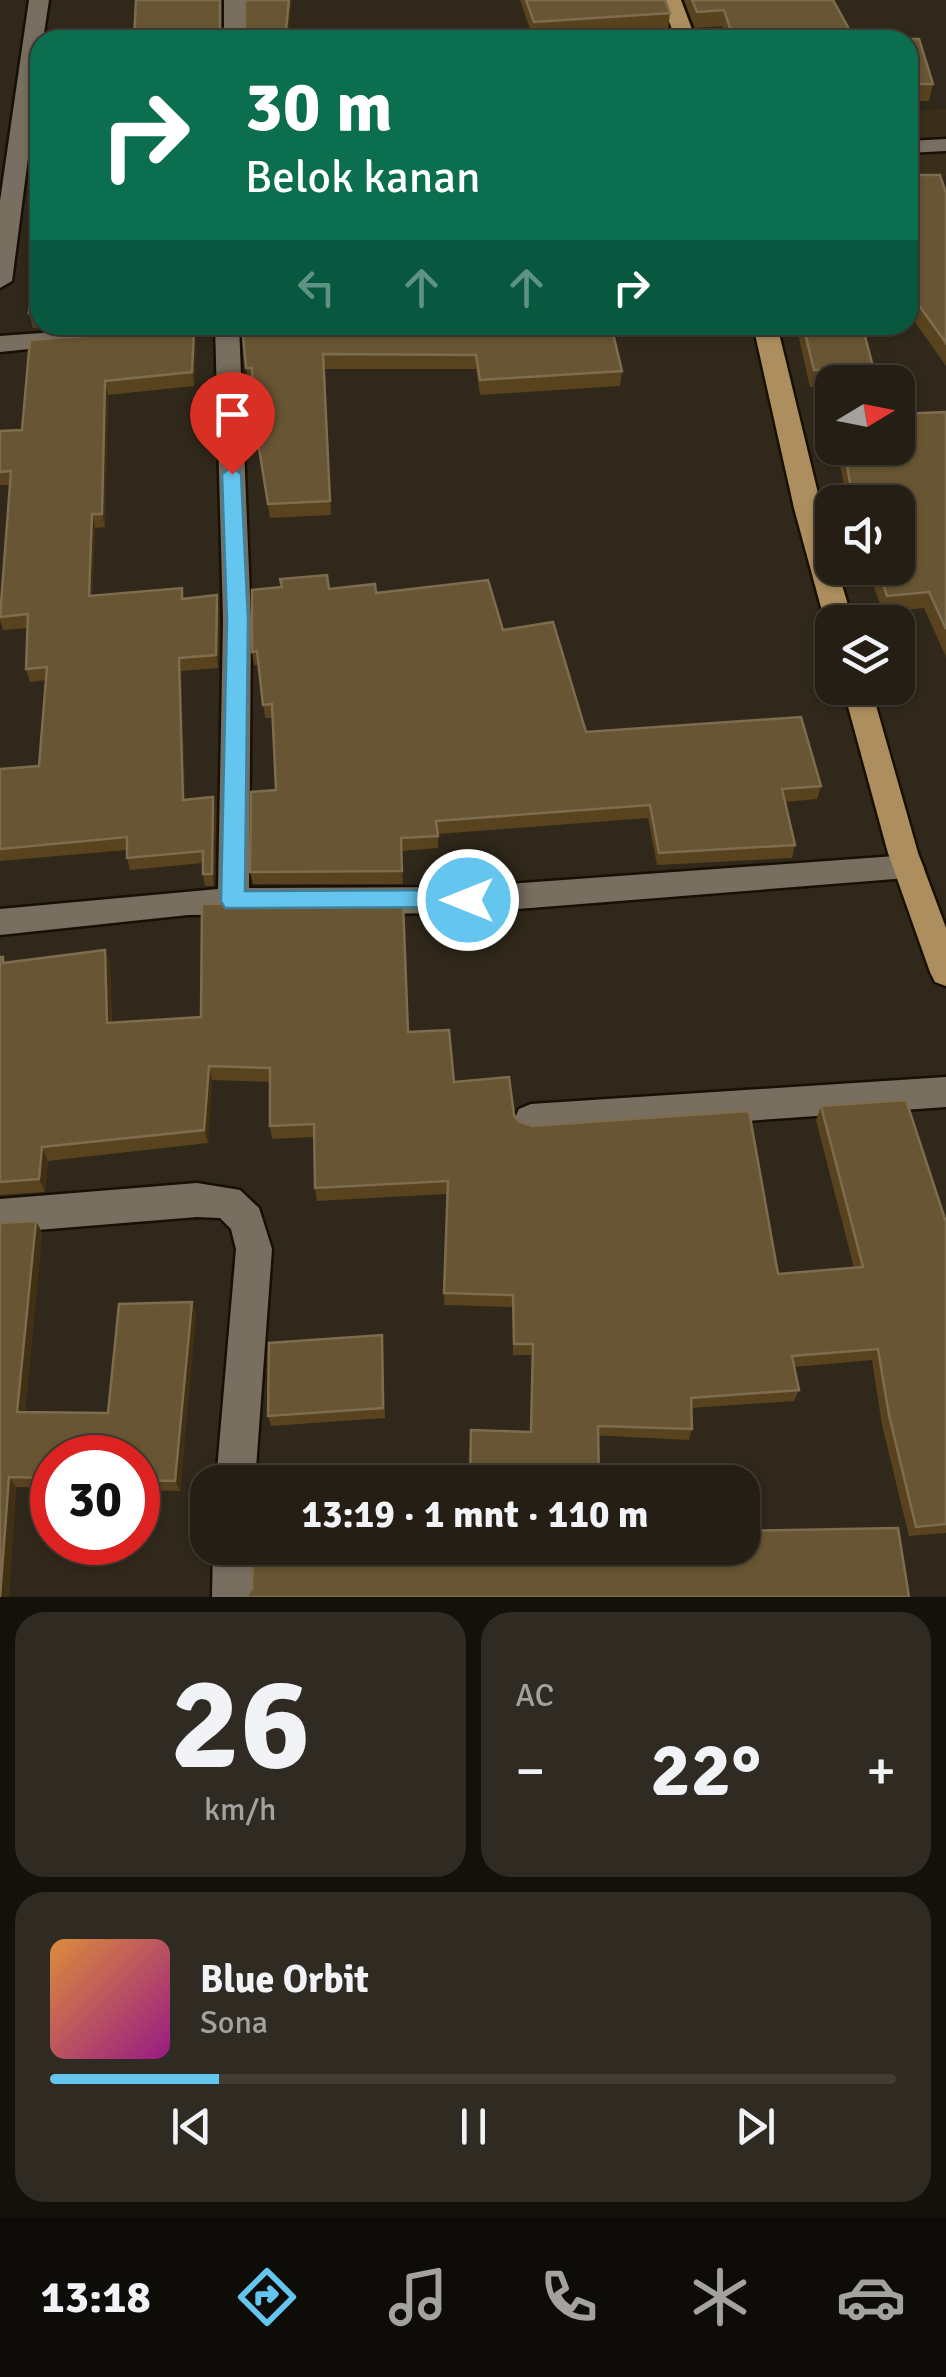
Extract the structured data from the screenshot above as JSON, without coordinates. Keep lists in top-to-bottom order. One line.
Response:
{"north":"right","page":{"turn":["30 m","Belok kanan"],"limit":"30","trip":"13:19 · 1 mnt · 110 m","tile":[["26","km/h"],"AC"],"heat":["−","22°","+"],"song":["Blue Orbit","Sona"],"tabs":"13:18"}}
